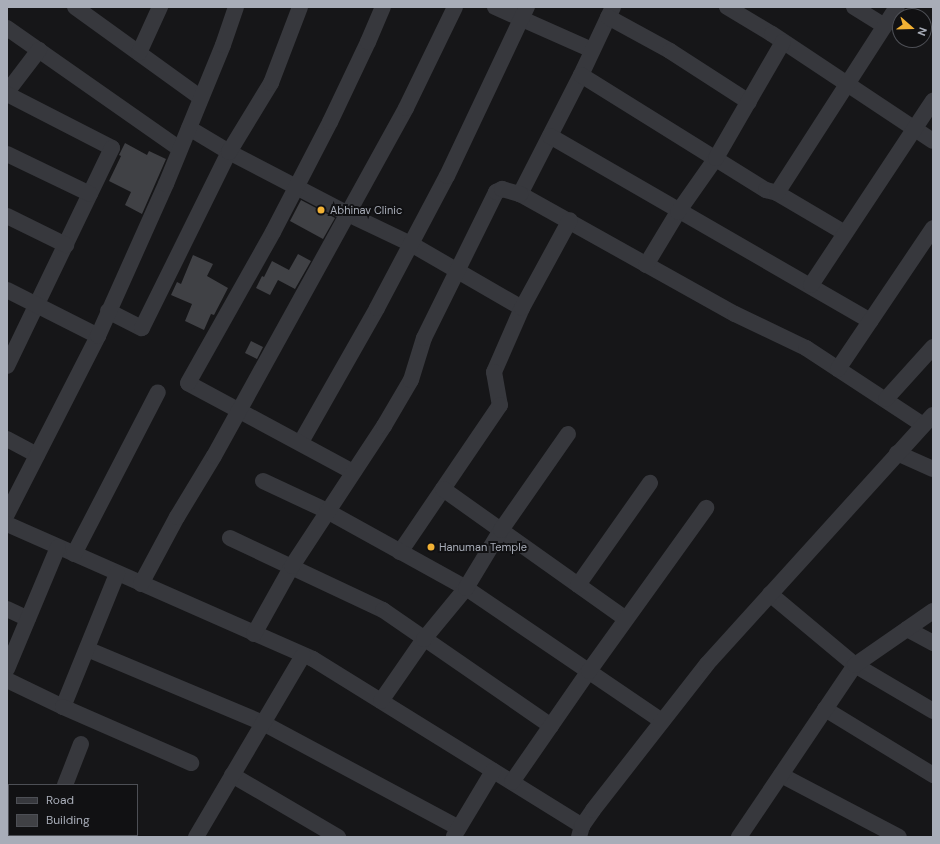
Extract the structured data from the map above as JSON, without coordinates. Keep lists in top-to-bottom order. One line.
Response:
{"places":["Abhinav Clinic","Hanuman Temple"],"legend":["Road","Building"],"north":"right"}
